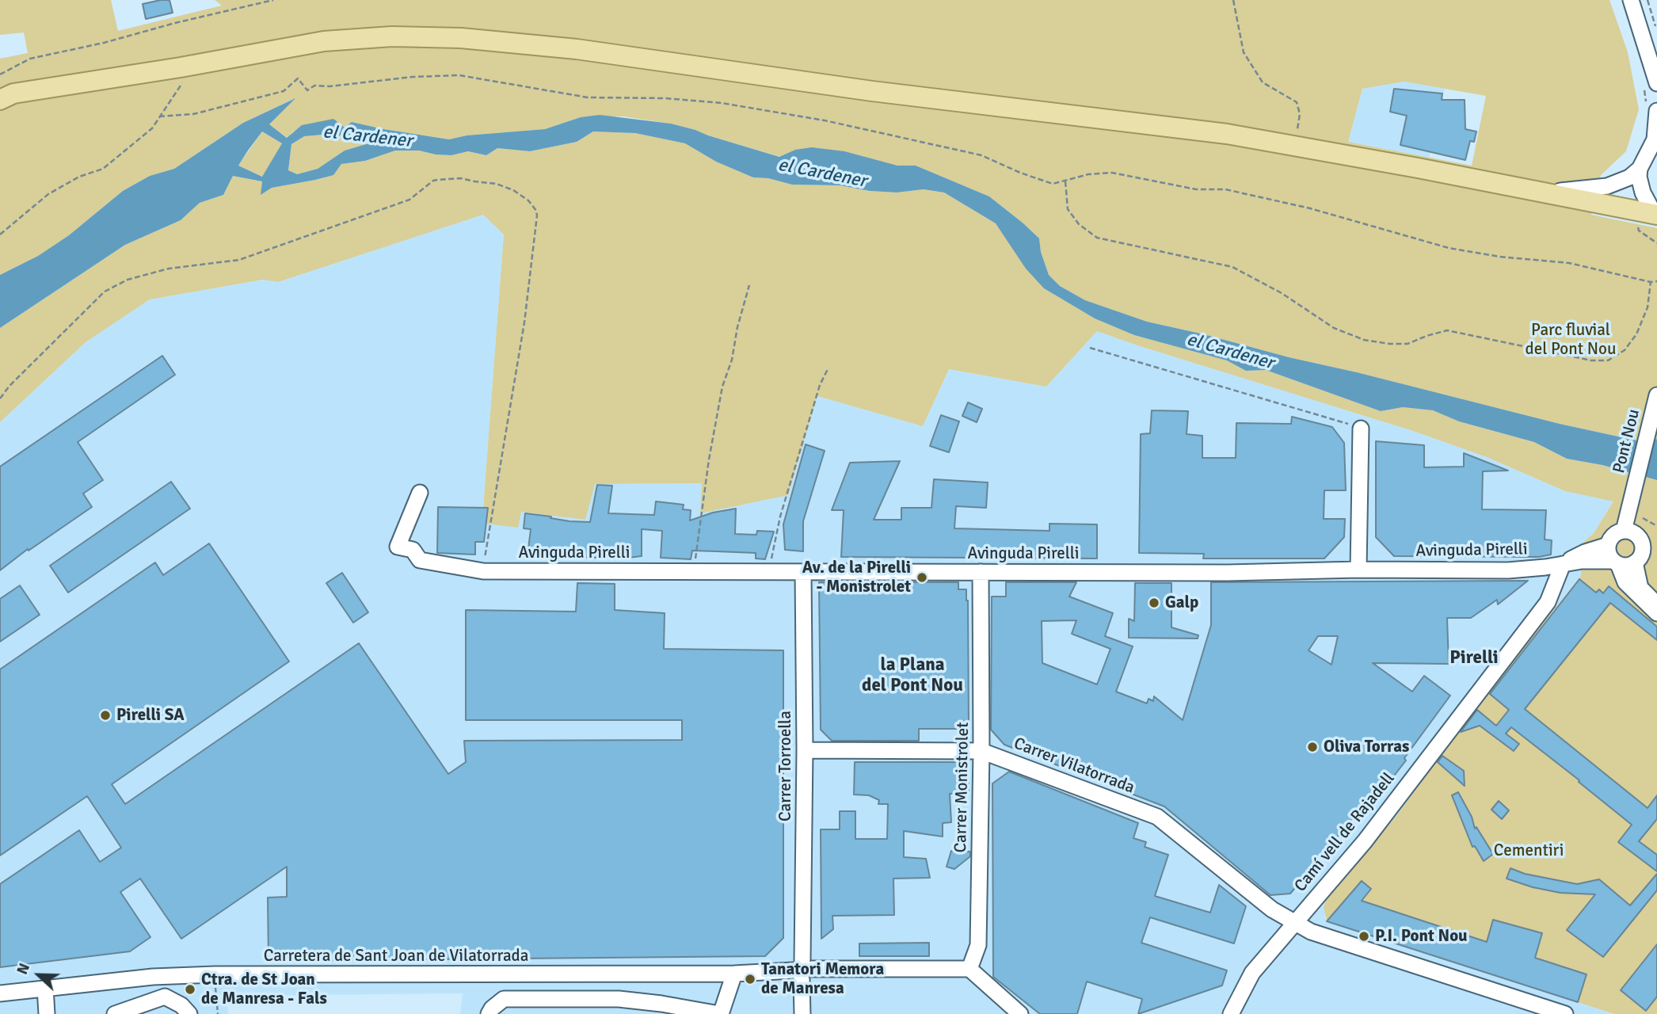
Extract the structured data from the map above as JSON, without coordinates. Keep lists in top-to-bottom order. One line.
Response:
{"streets":{"street":["Pont Nou","Avinguda Pirelli","Carrer Torroella","Carrer Vilatorrada","Carrer Monistrolet","Camí vell de Rajadell","Carretera de Sant Joan de Vilatorrada"]},"crossings":[["Pont Nou","Avinguda Pirelli"],["Avinguda Pirelli","Carrer Torroella"],["Avinguda Pirelli","Carrer Monistrolet"],["Avinguda Pirelli","Camí vell de Rajadell"],["Carrer Torroella","Carrer Vilatorrada"],["Carrer Torroella","Carretera de Sant Joan de Vilatorrada"],["Carrer Vilatorrada","Carrer Monistrolet"],["Carrer Vilatorrada","Camí vell de Rajadell"],["Carrer Monistrolet","Carretera de Sant Joan de Vilatorrada"]],"districts":["Pirelli","la Plana del Pont Nou"],"water":["el Cardener"],"parks":["Parc fluvial del Pont Nou","Cementiri"],"places":["Av. de la Pirelli - Monistrolet","Galp","Pirelli SA","Oliva Torras","P.I. Pont Nou","Tanatori Memora de Manresa","Ctra. de St Joan de Manresa - Fals"],"north":"left"}
